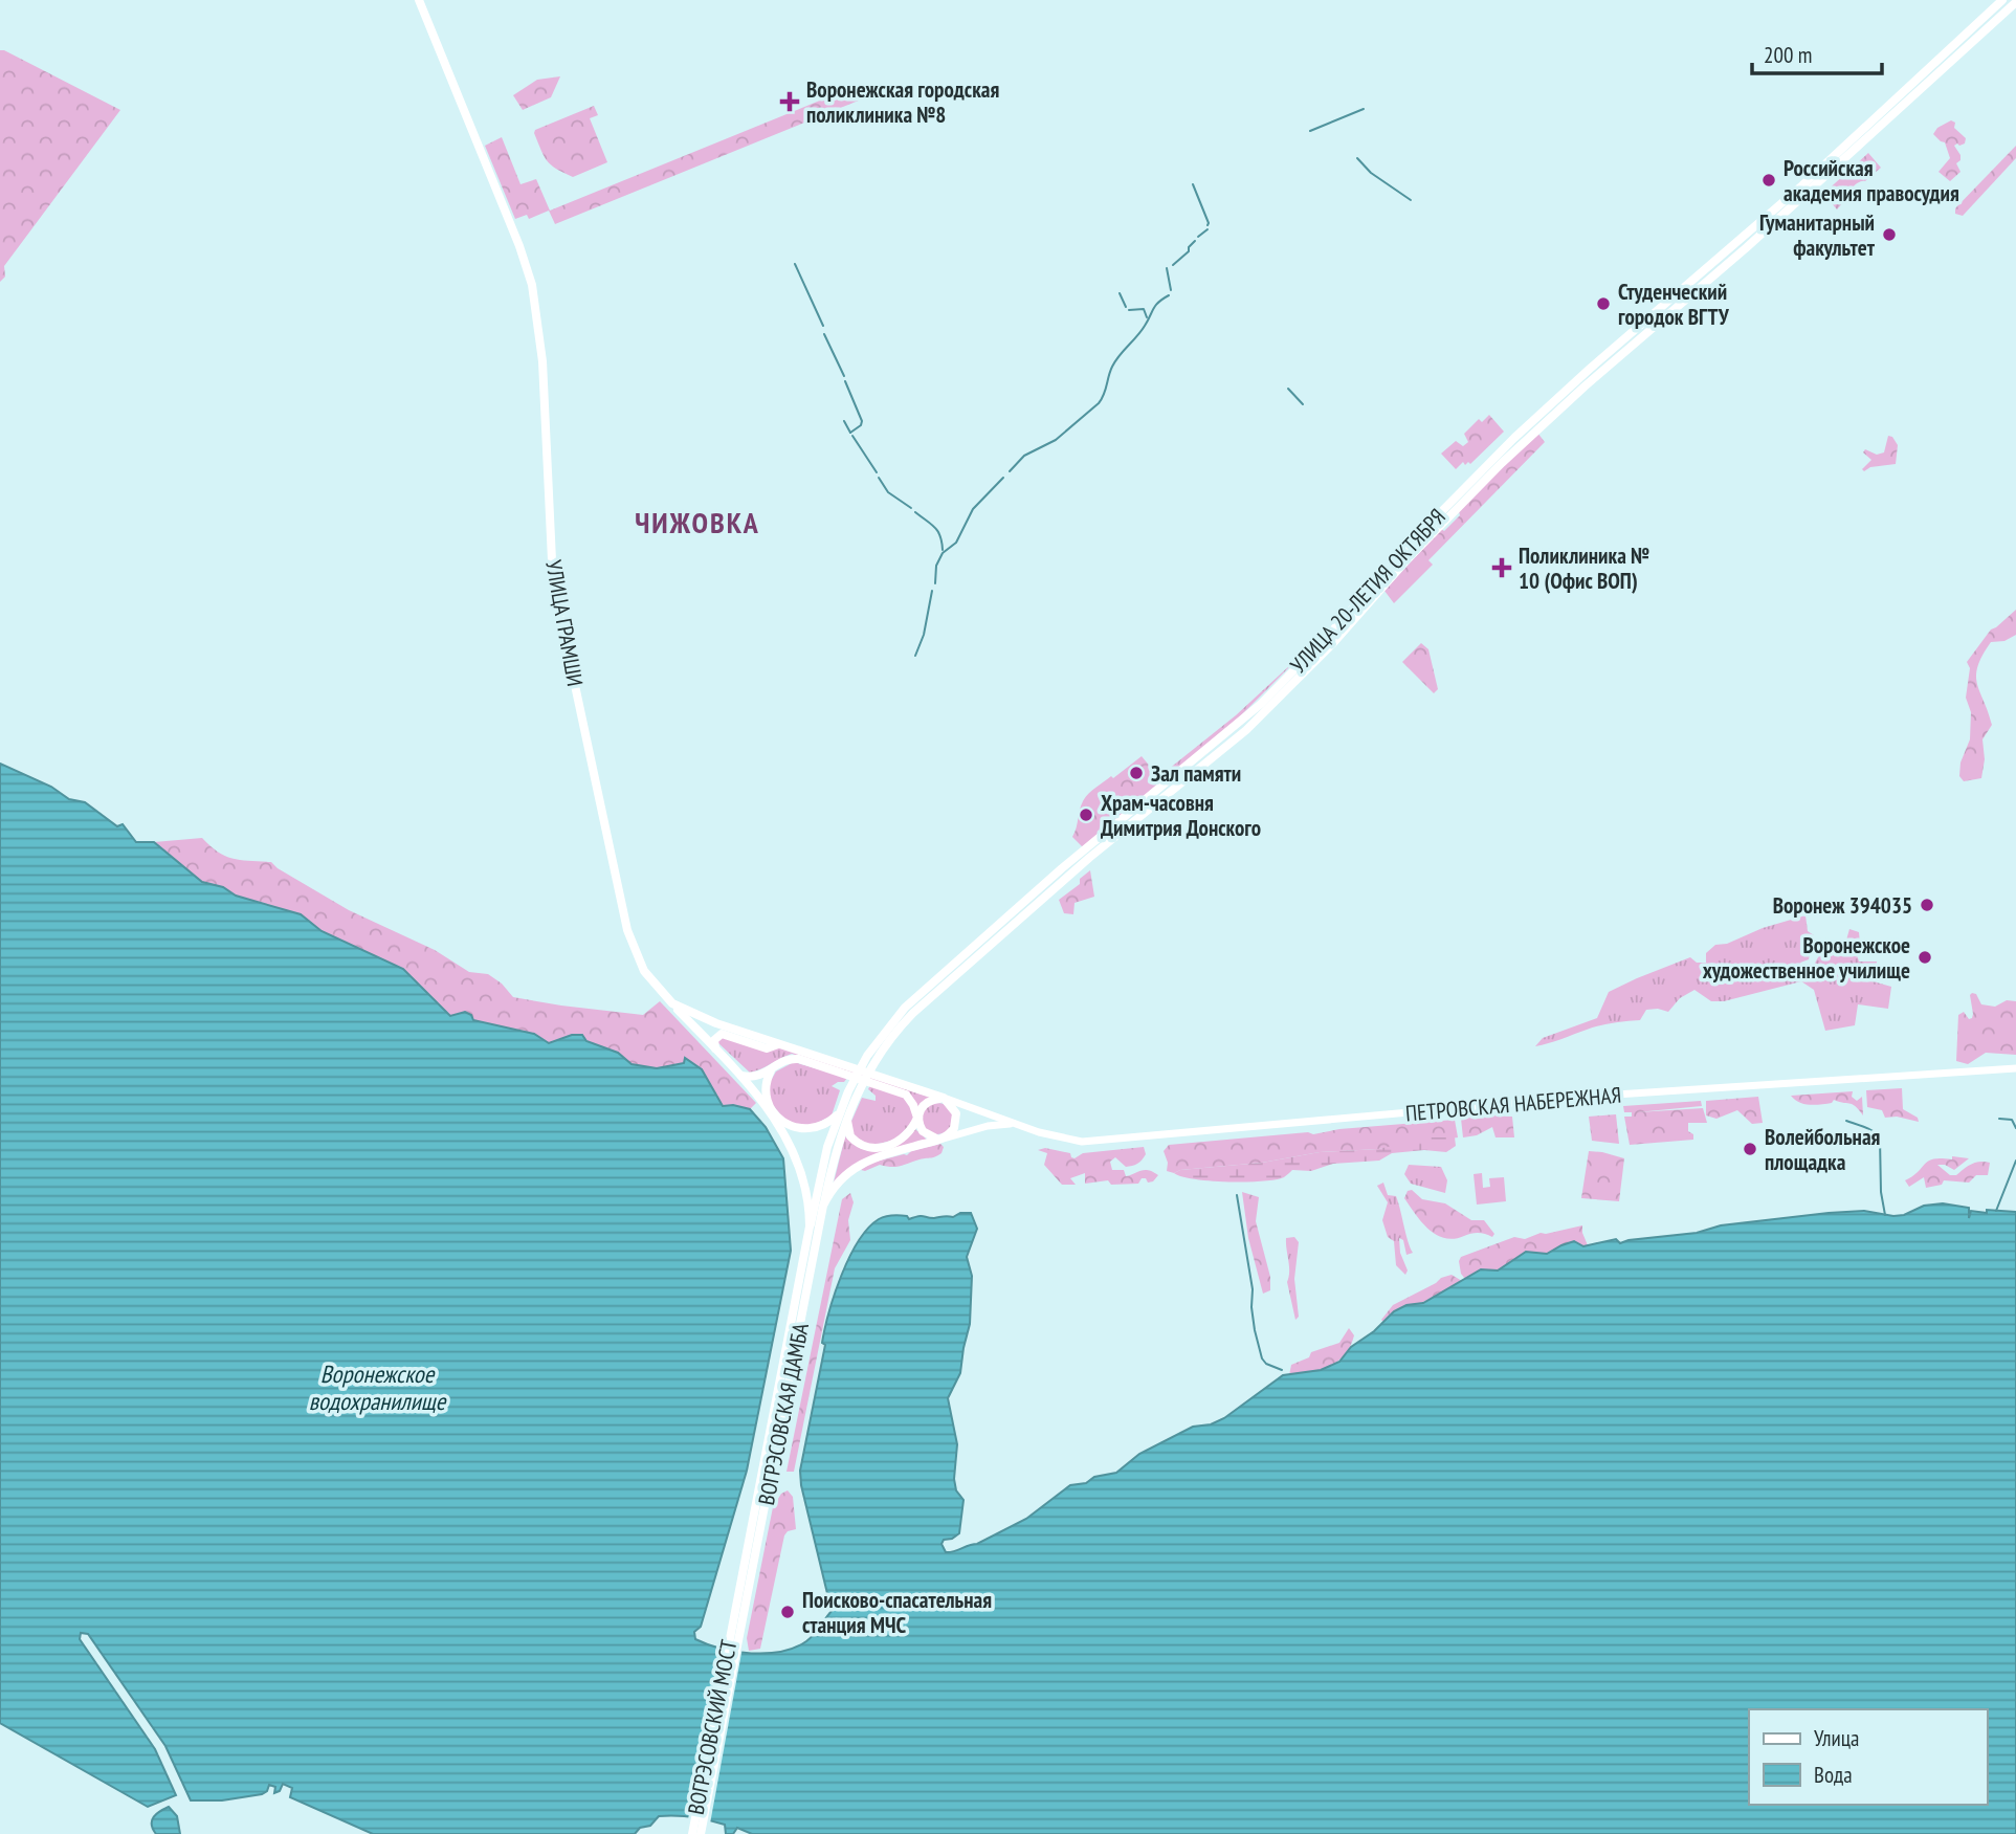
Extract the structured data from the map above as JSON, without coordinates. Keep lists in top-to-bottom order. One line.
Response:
{"streets":{"main road":["УЛИЦА 20-ЛЕТИЯ ОКТЯБРЯ","УЛИЦА ГРАМШИ","ПЕТРОВСКАЯ НАБЕРЕЖНАЯ","ВОГРЭСОВСКАЯ ДАМБА","ВОГРЭСОВСКИЙ МОСТ"]},"crossings":[["УЛИЦА 20-ЛЕТИЯ ОКТЯБРЯ","ВОГРЭСОВСКАЯ ДАМБА"],["УЛИЦА ГРАМШИ","ПЕТРОВСКАЯ НАБЕРЕЖНАЯ"],["ВОГРЭСОВСКАЯ ДАМБА","ВОГРЭСОВСКИЙ МОСТ"]],"districts":["ЧИЖОВКА"],"water":["Воронежское водохранилище"],"places":{"health":["Воронежская городская поликлиника №8","Поликлиника № 10 (Офис ВОП)"],"other":["Российская академия правосудия","Гуманитарный факультет","Студенческий городок ВГТУ","Зал памяти","Храм-часовня Димитрия Донского","Воронеж 394035","Воронежское художественное училище","Волейбольная площадка","Поисково-спасательная станция МЧС"]},"legend":["Улица","Вода"],"scale_bar":"200 m"}
